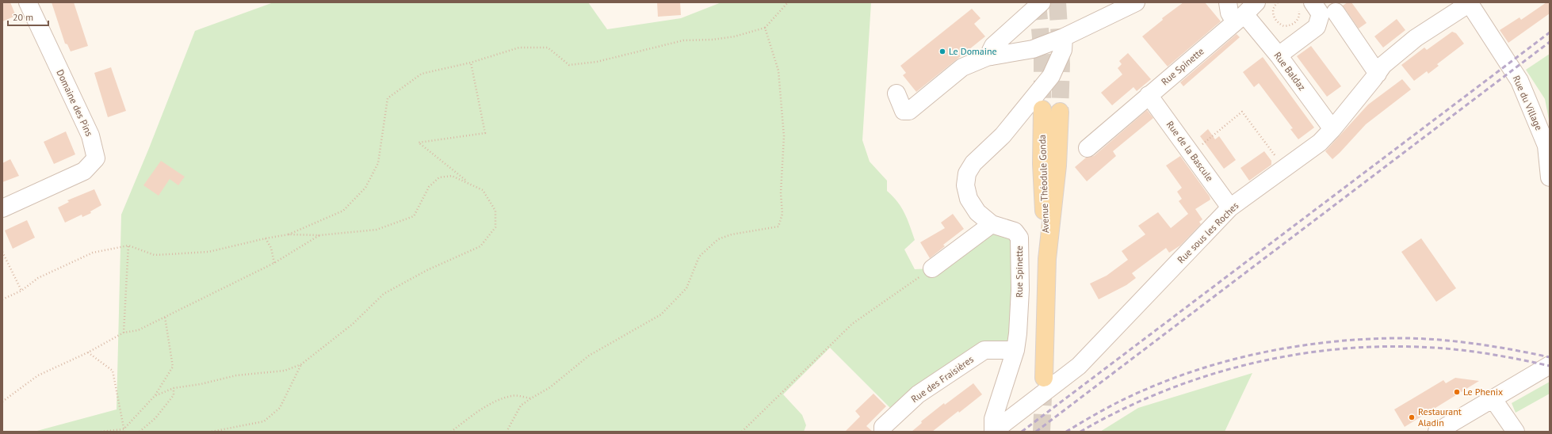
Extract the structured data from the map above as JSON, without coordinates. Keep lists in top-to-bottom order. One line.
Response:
{"streets":{"main road":["Avenue Théodule Gonda"],"street":["Rue Spinette","Rue Baldaz","Domaine des Pins","Rue du Village","Rue de la Bascule","Rue sous les Roches","Rue des Fraisières"]},"crossings":[["Rue Spinette","Rue Baldaz"],["Rue Spinette","Rue de la Bascule"],["Rue Spinette","Rue sous les Roches"],["Rue Spinette","Rue des Fraisières"],["Rue Baldaz","Rue sous les Roches"],["Rue du Village","Rue sous les Roches"],["Rue de la Bascule","Rue sous les Roches"]],"places":["Le Domaine","Le Phenix","Restaurant Aladin"],"scale_bar":"20 m"}
